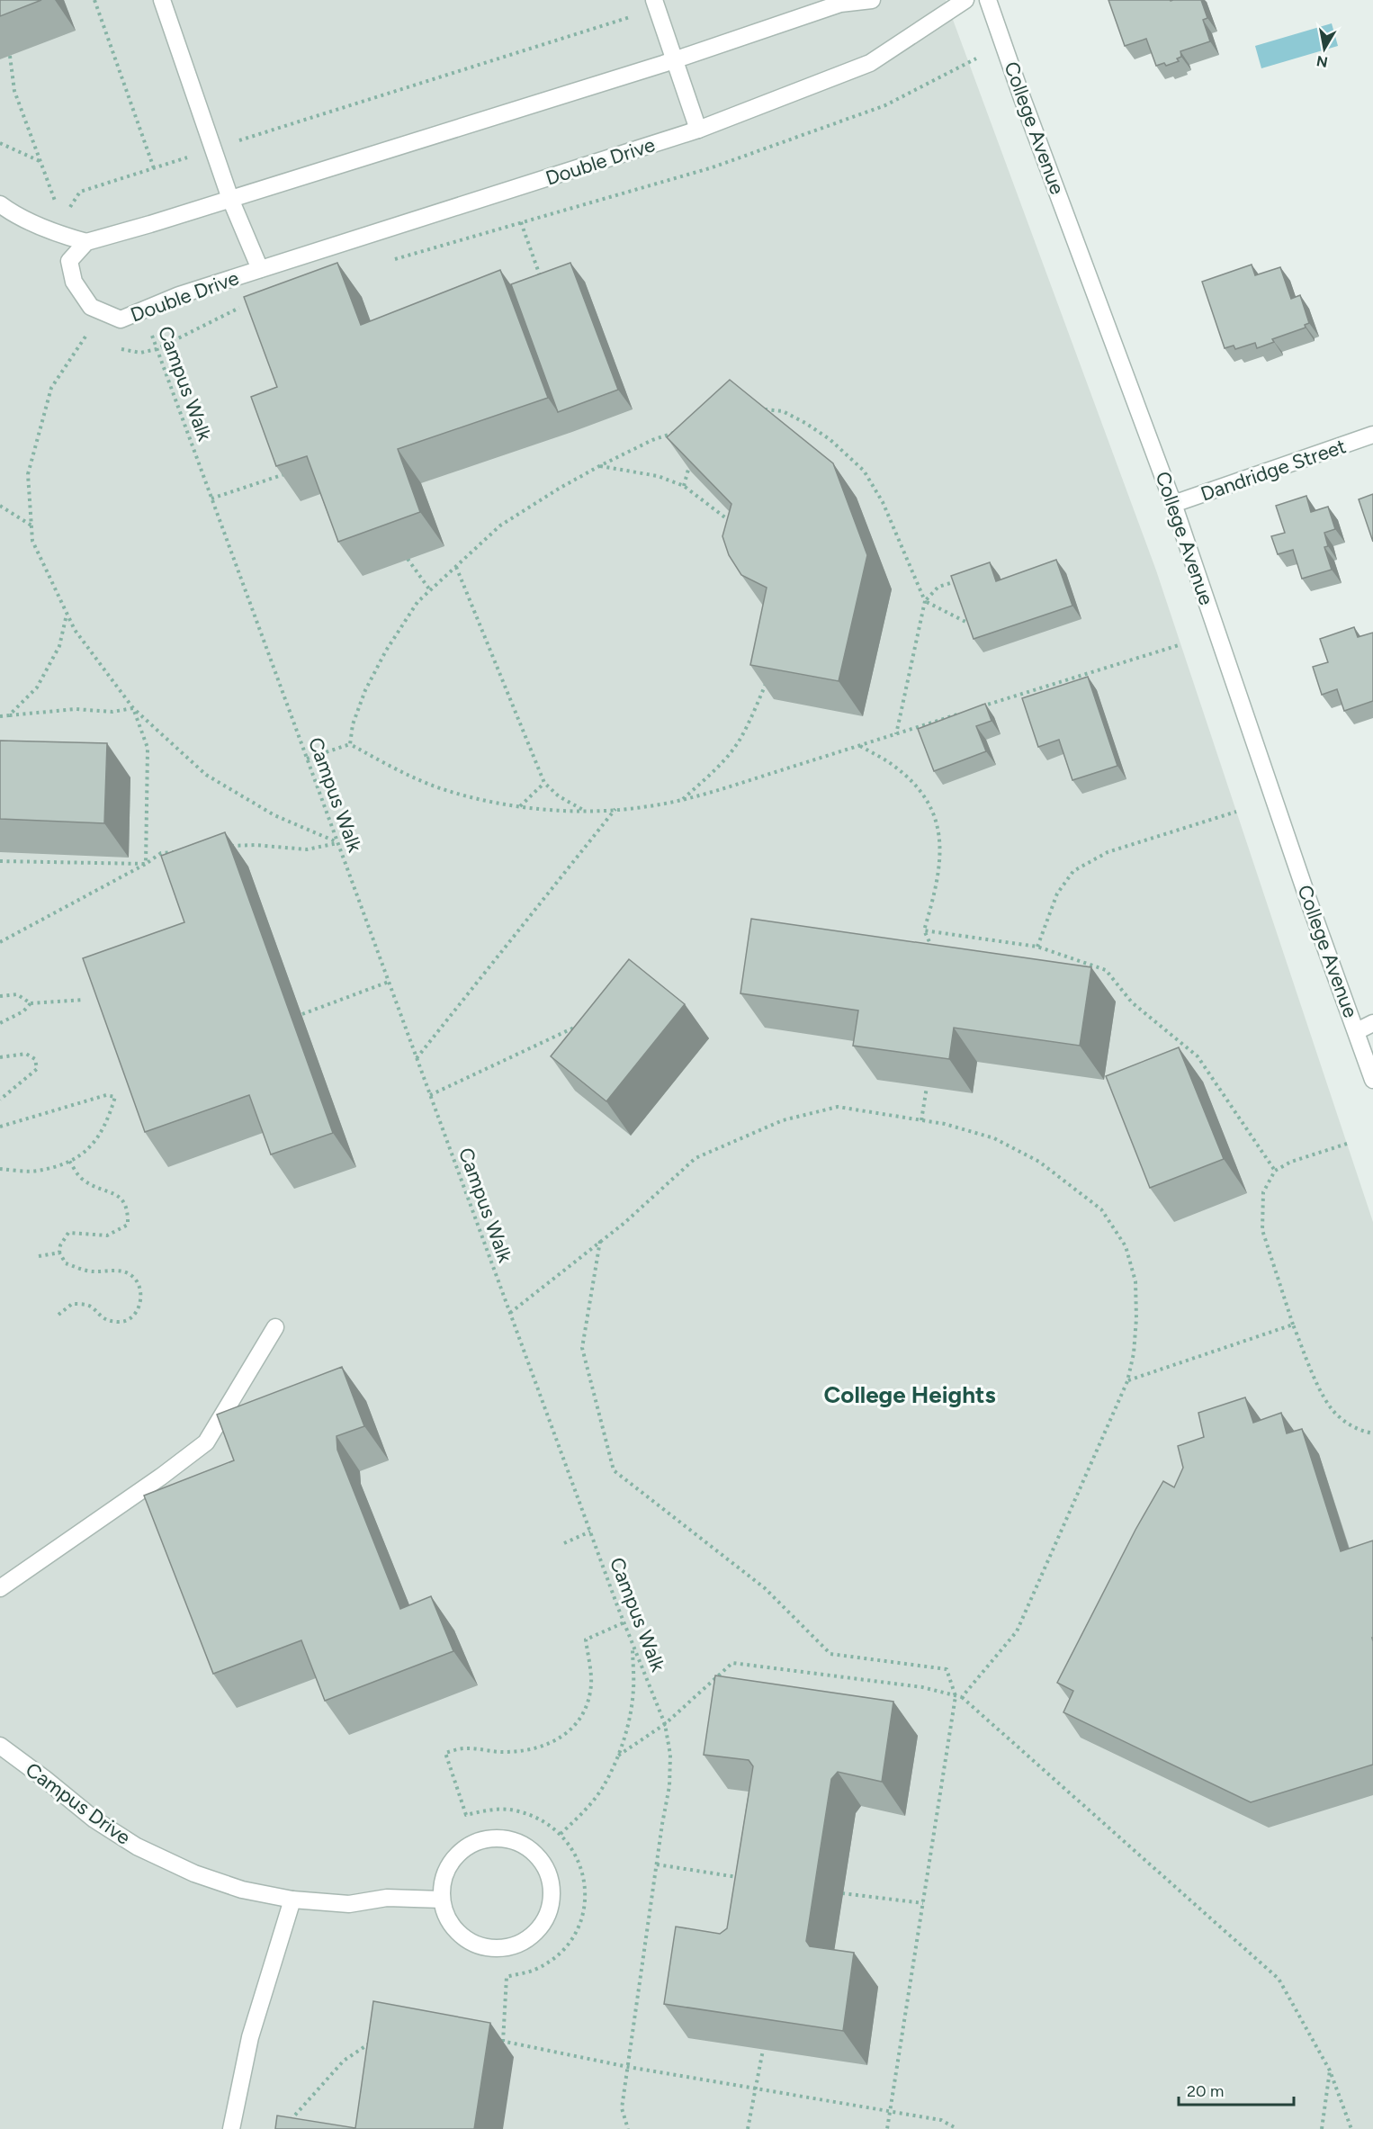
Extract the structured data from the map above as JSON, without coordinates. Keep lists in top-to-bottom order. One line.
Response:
{"streets":{"street":["College Avenue","Double Drive","Dandridge Street","Campus Drive"],"path":["Campus Walk"]},"crossings":[["College Avenue","Dandridge Street"],["Double Drive","Campus Walk"]],"districts":["College Heights"],"scale_bar":"20 m","north":"bottom"}
